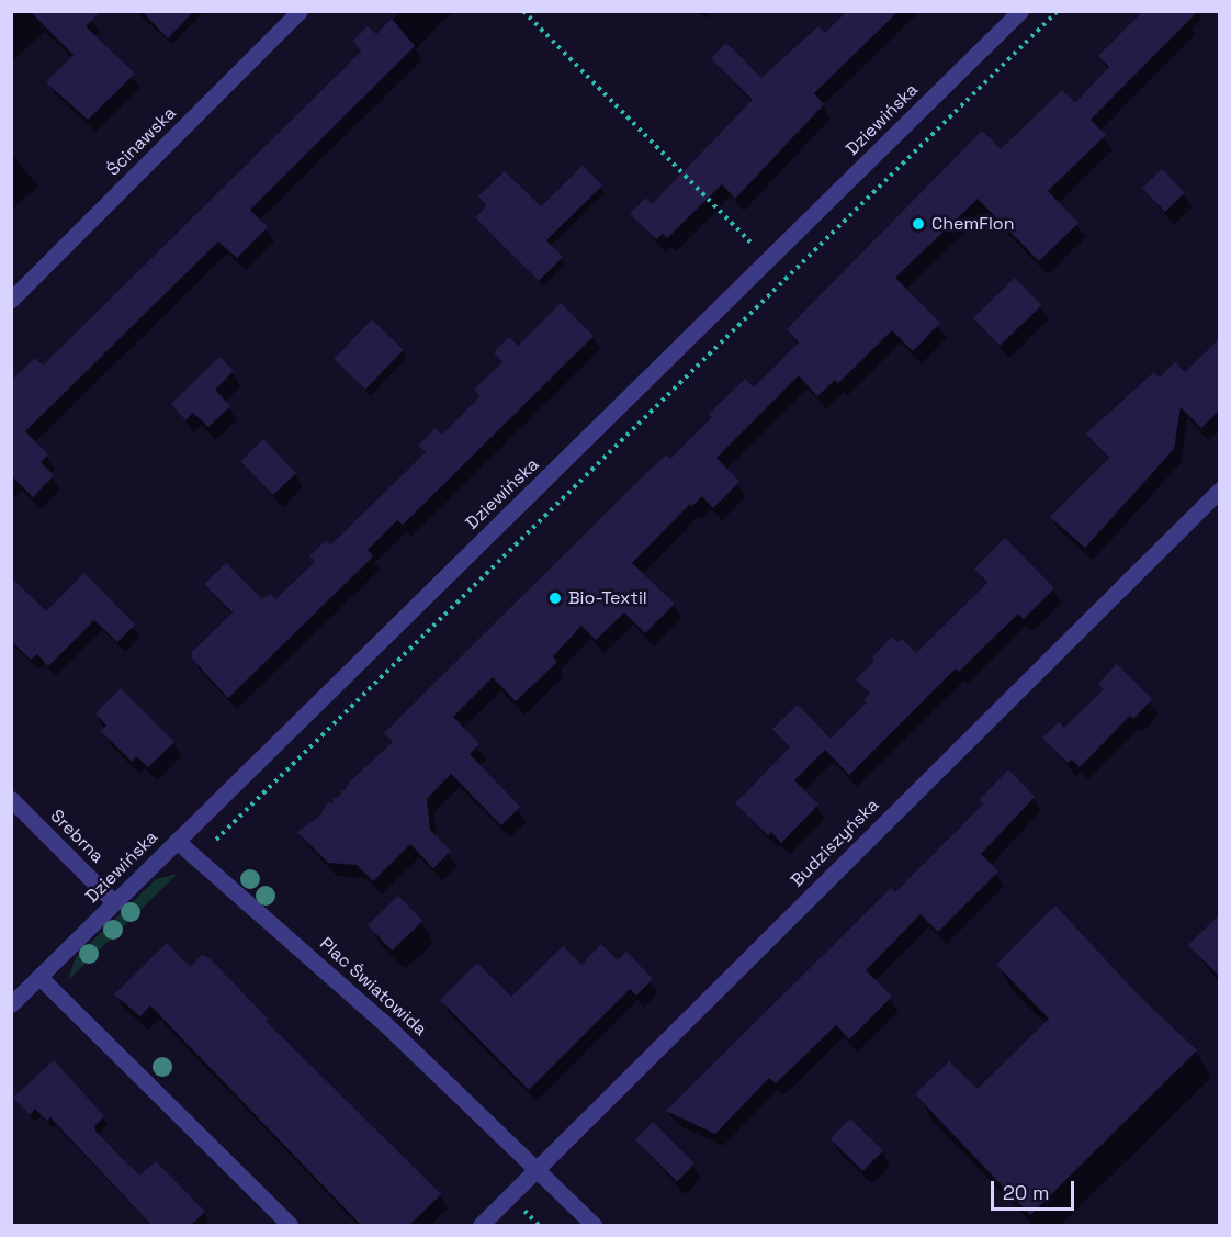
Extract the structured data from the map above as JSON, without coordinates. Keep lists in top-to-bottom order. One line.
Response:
{"streets":{"street":["Dziewińska","Ścinawska","Srebrna","Budziszyńska","Plac Światowida"]},"crossings":[["Dziewińska","Srebrna"],["Dziewińska","Plac Światowida"],["Budziszyńska","Plac Światowida"]],"places":["ChemFlon","Bio-Textil"],"scale_bar":"20 m"}
